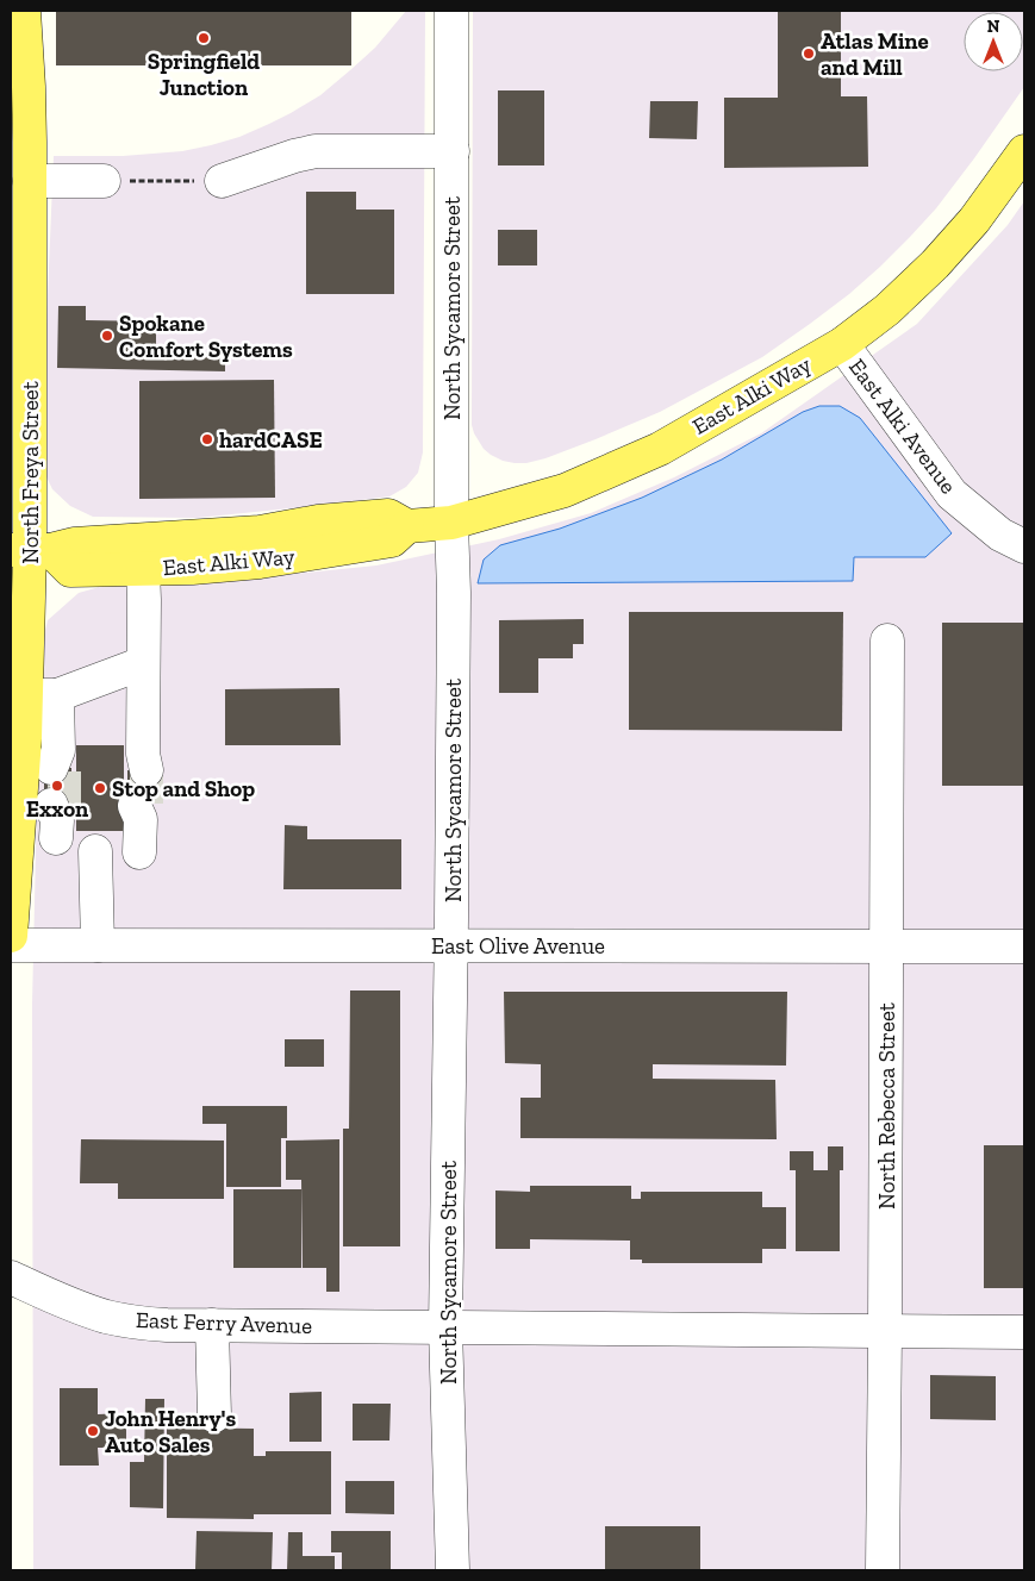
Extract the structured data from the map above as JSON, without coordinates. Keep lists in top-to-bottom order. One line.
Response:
{"streets":{"main road":["East Alki Way","North Freya Street"],"street":["North Sycamore Street","East Alki Avenue","East Olive Avenue","North Rebecca Street","East Ferry Avenue"]},"crossings":[["North Sycamore Street","East Alki Way"],["North Sycamore Street","East Olive Avenue"],["North Sycamore Street","East Ferry Avenue"],["East Alki Way","East Alki Avenue"],["East Alki Way","North Freya Street"],["East Olive Avenue","North Rebecca Street"],["North Rebecca Street","East Ferry Avenue"]],"places":["Springfield Junction","Atlas Mine and Mill","Spokane Comfort Systems","hardCASE","Exxon","Stop and Shop","John Henry's Auto Sales"],"north":"top"}
